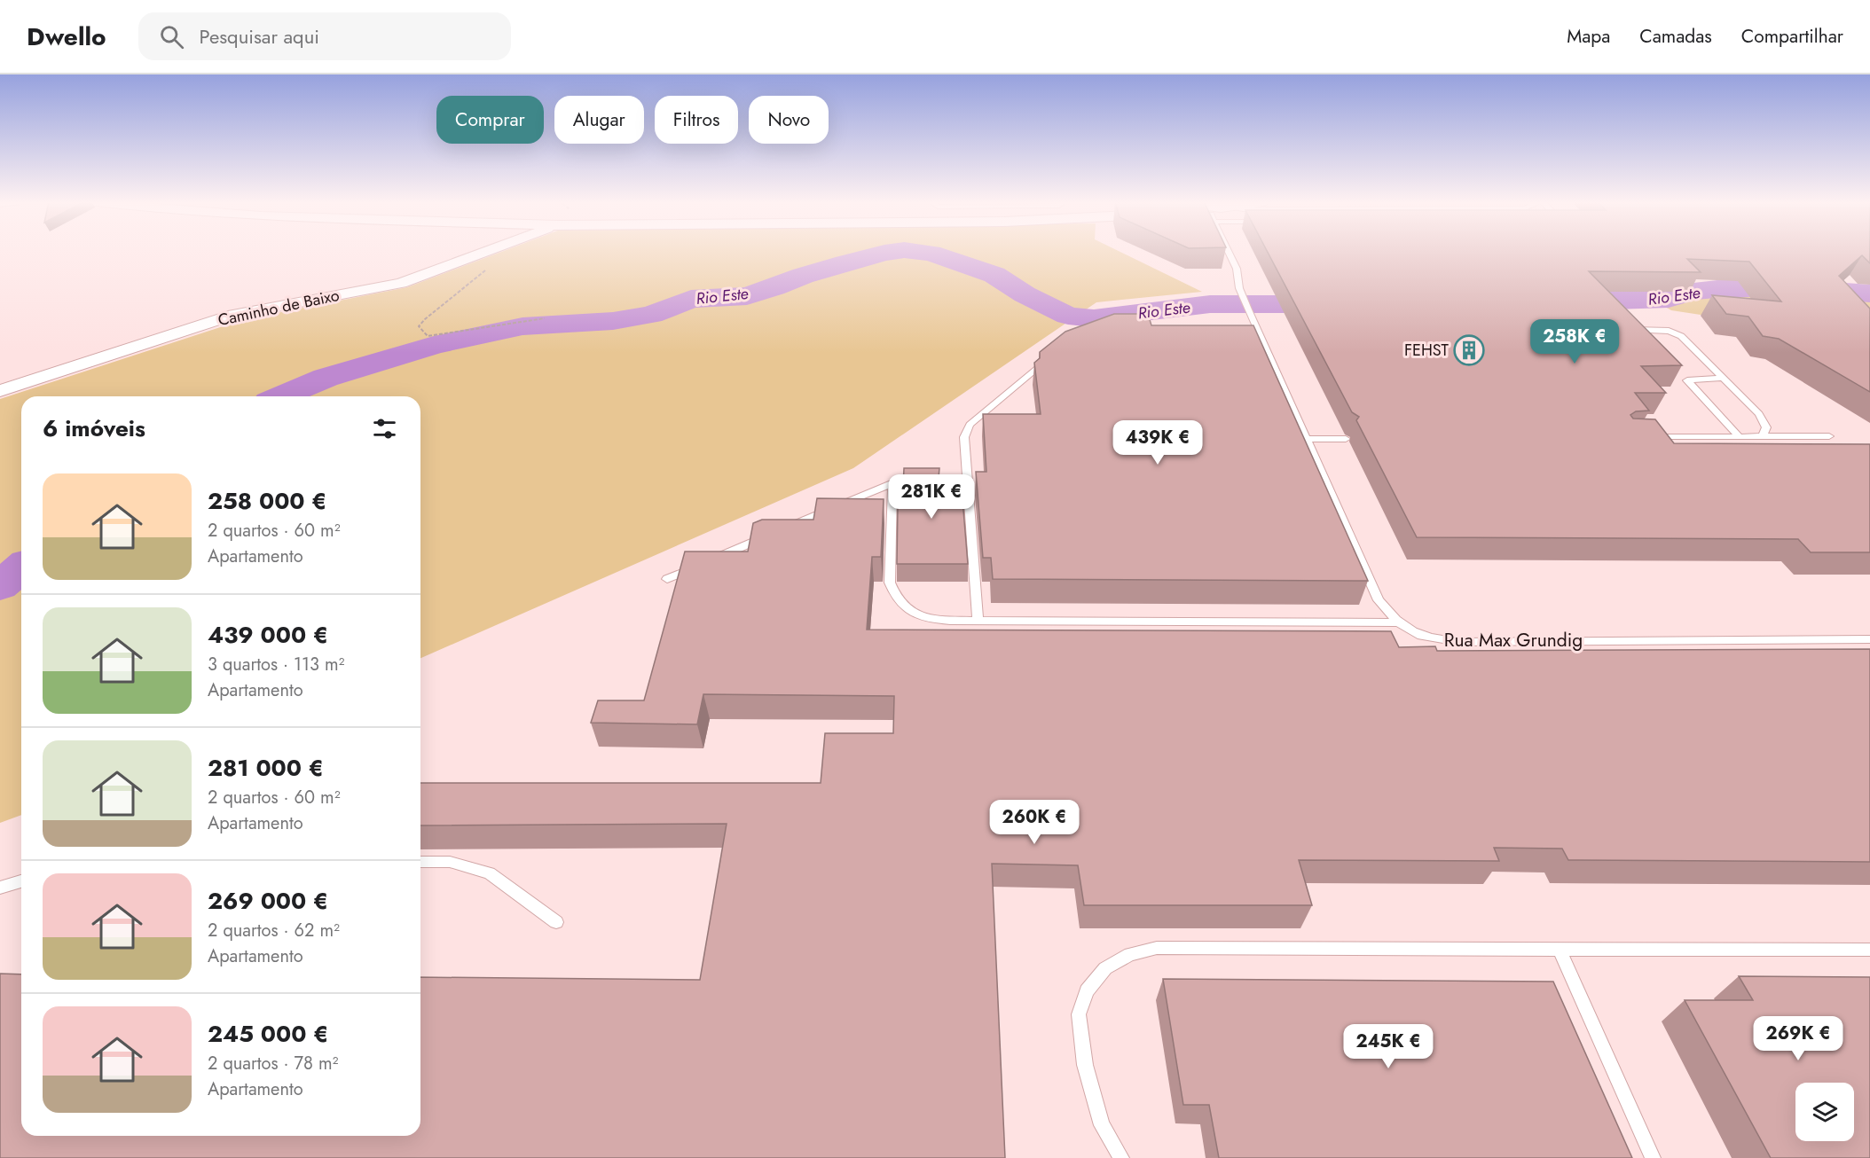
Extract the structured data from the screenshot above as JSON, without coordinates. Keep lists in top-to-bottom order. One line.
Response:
{"streets":{"street":["Caminho de Baixo"],"lane":["Rua Max Grundig"]},"water":["Rio Este"],"places":{"building":["FEHST"]},"page":{"header":"Dwello","search":"Pesquisar aqui","nav":["Mapa","Camadas","Compartilhar"],"chip":["Comprar","Alugar","Filtros","Novo"],"price":["258K €","439K €","281K €","260K €","269K €","245K €"],"heading":"6 imóveis","list":[{"name":"258 000 €","note":"2 quartos · 60 m² · Apartamento"},{"name":"439 000 €","note":"3 quartos · 113 m² · Apartamento"},{"name":"281 000 €","note":"2 quartos · 60 m² · Apartamento"},{"name":"269 000 €","note":"2 quartos · 62 m² · Apartamento"},{"name":"245 000 €","note":"2 quartos · 78 m² · Apartamento"}]}}
